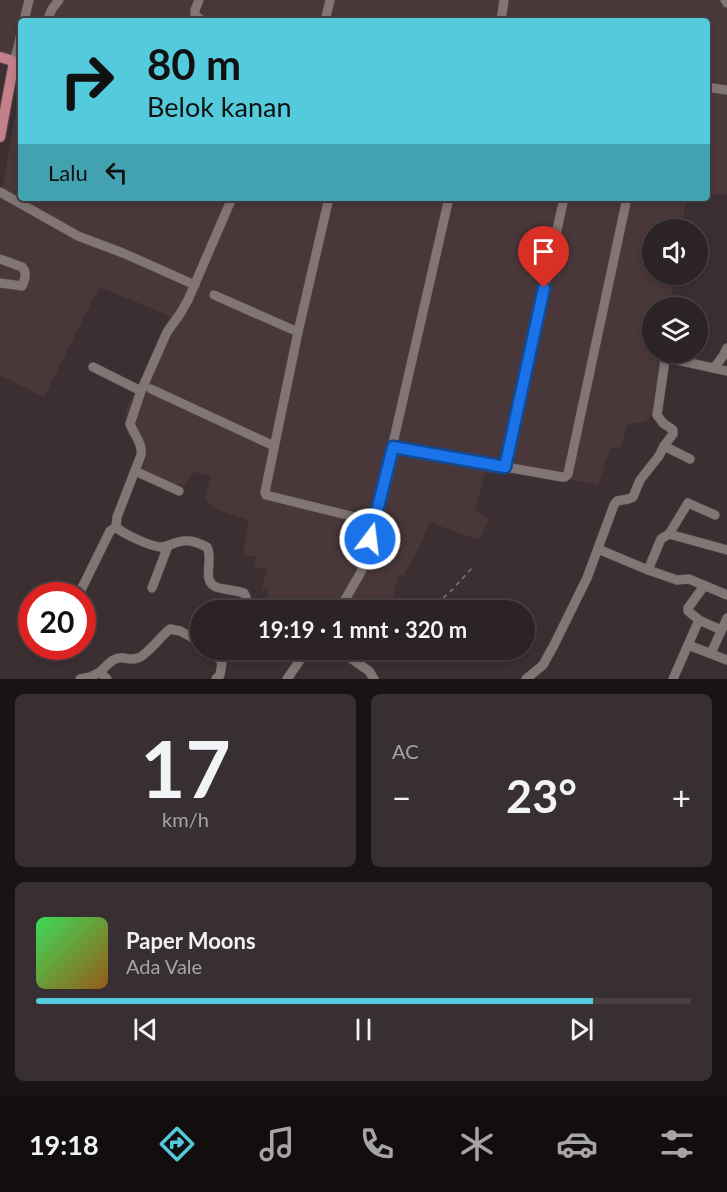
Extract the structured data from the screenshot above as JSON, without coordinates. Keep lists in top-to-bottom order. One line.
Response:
{"page":{"turn":["80 m","Belok kanan"],"then":"Lalu","limit":"20","trip":"19:19 · 1 mnt · 320 m","tile":[["17","km/h"],"AC"],"heat":["−","23°","+"],"song":["Paper Moons","Ada Vale"],"tabs":"19:18"}}
